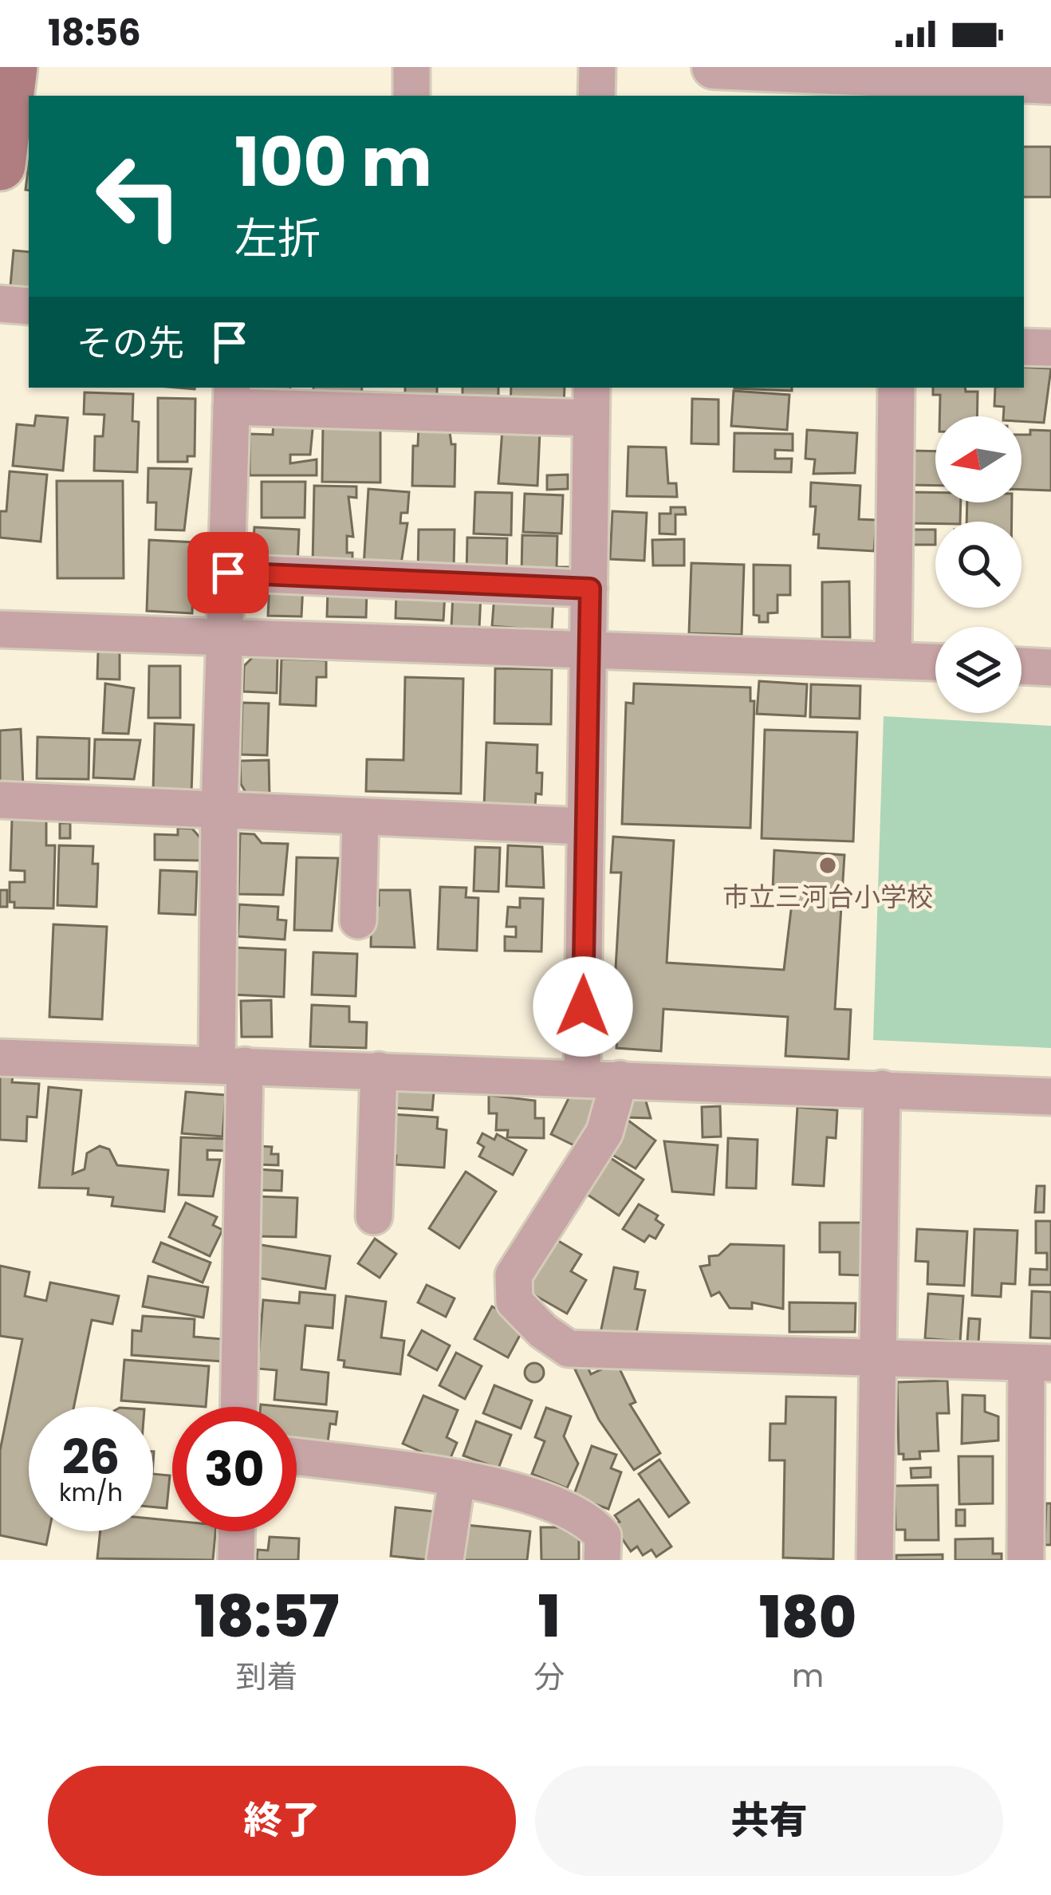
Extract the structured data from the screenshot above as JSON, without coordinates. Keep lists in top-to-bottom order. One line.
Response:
{"places":["市立三河台小学校"],"north":"left","page":{"status":"18:56","turn":["100 m","左折"],"then":"その先","speed":"26 km/h","limit":"30","eta":["18:57","到着","1","分","180","m"],"buttons":["終了","共有"]}}
